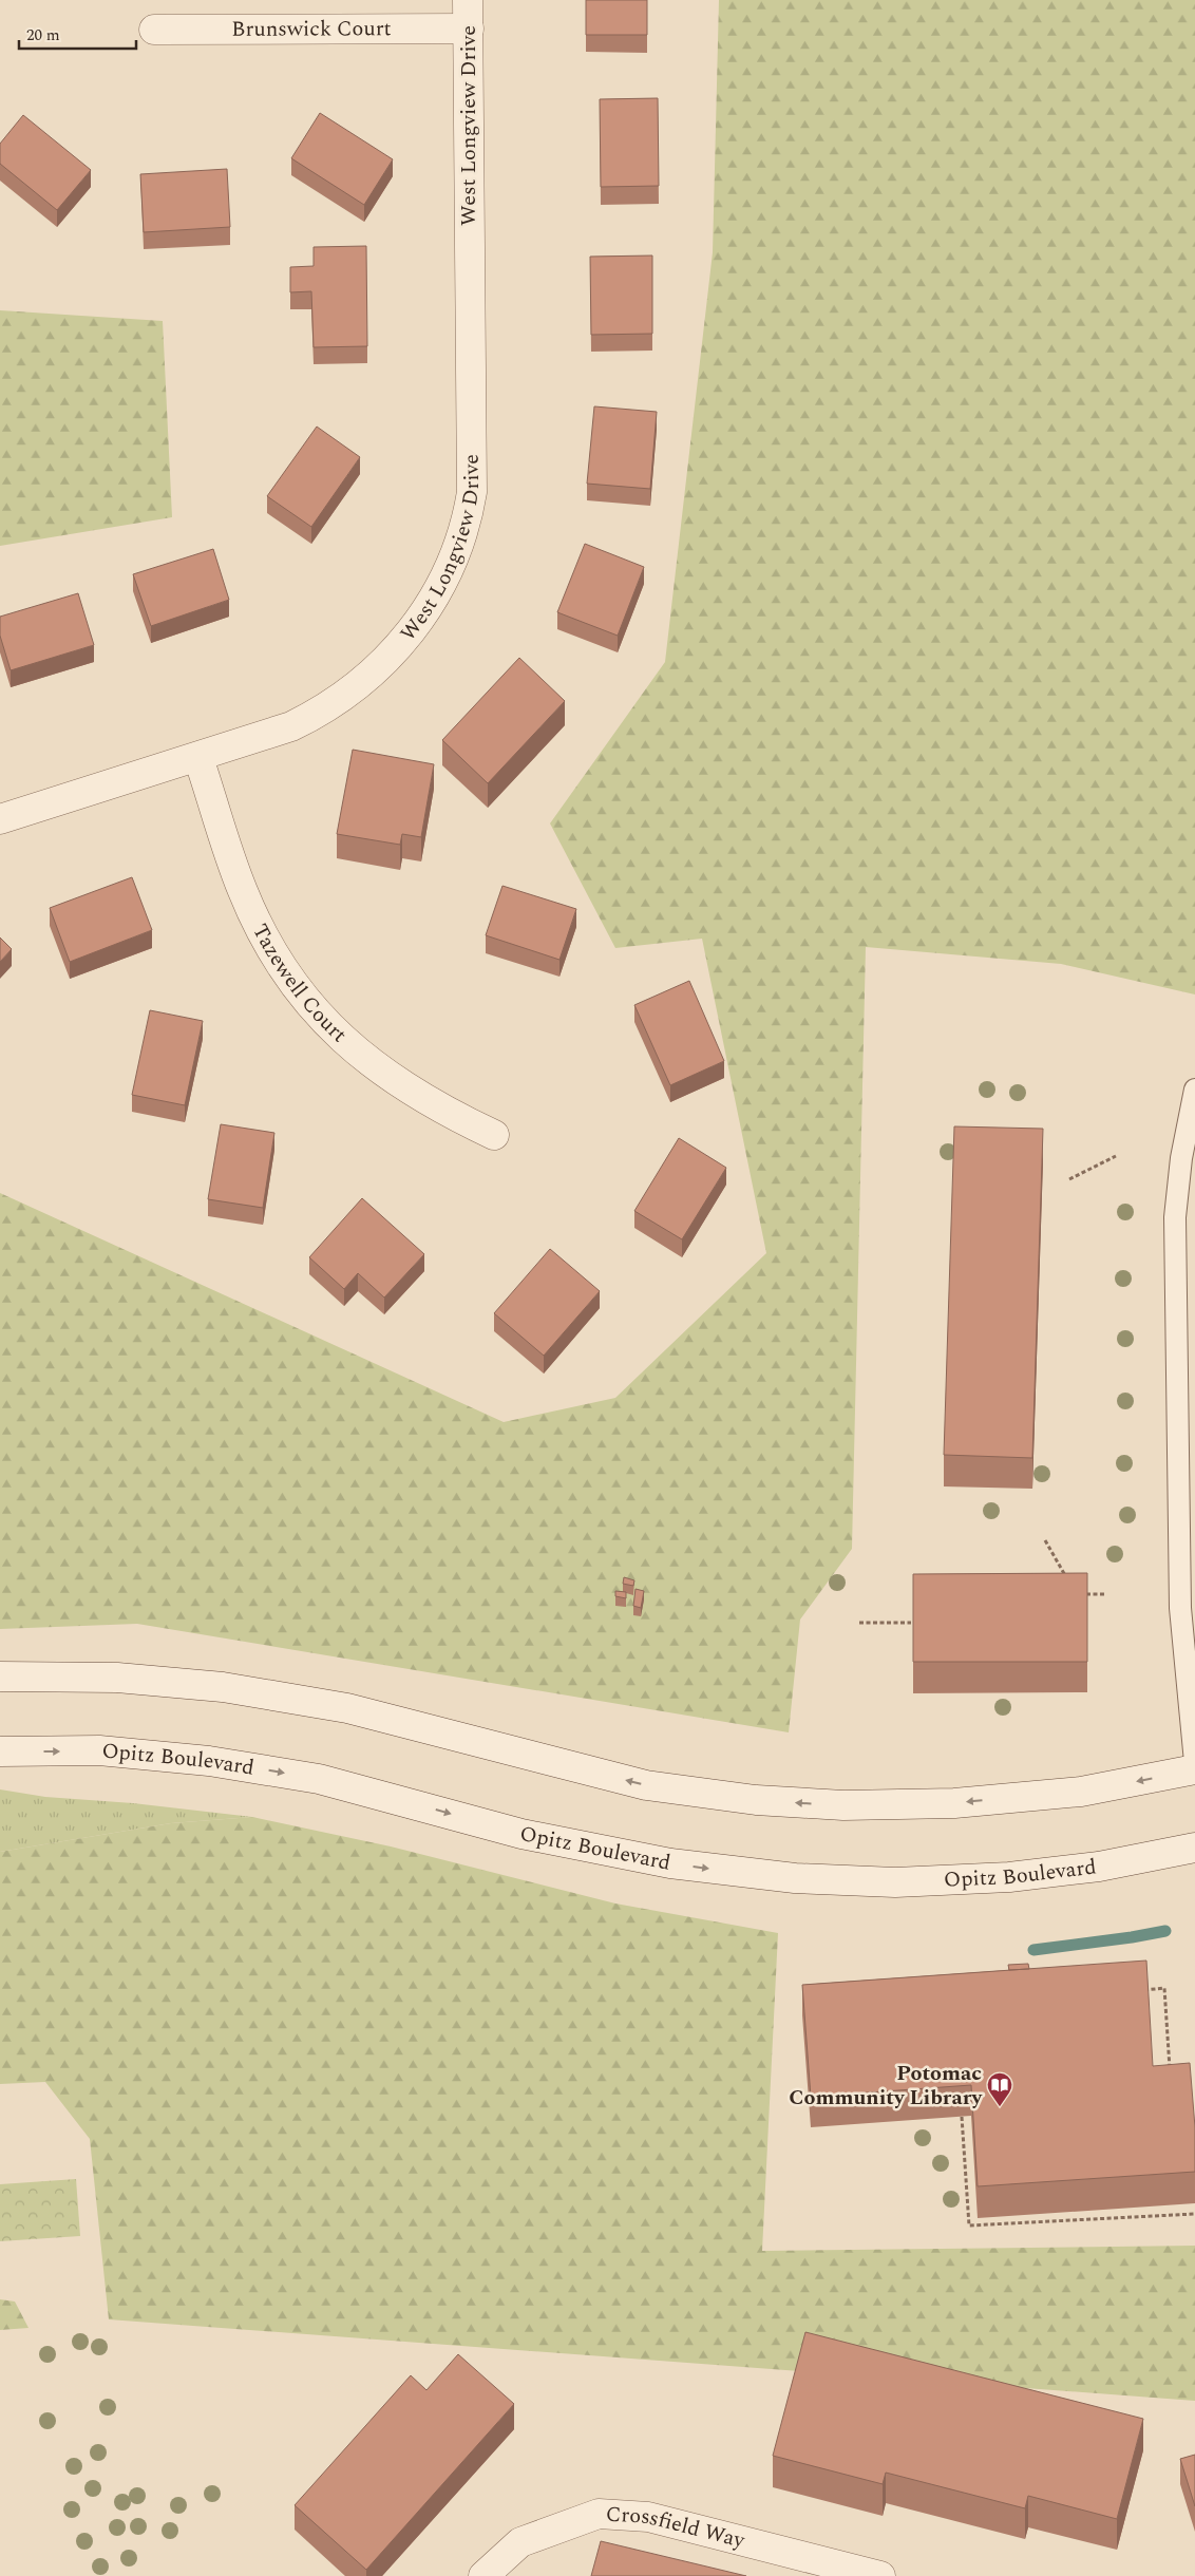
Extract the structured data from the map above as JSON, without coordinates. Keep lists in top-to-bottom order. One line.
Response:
{"streets":{"main road":["Brunswick Court","West Longview Drive","Tazewell Court","Opitz Boulevard","Crossfield Way"]},"crossings":[["Brunswick Court","West Longview Drive"],["West Longview Drive","Tazewell Court"]],"places":{"library":["Potomac Community Library"]},"scale_bar":"20 m"}
